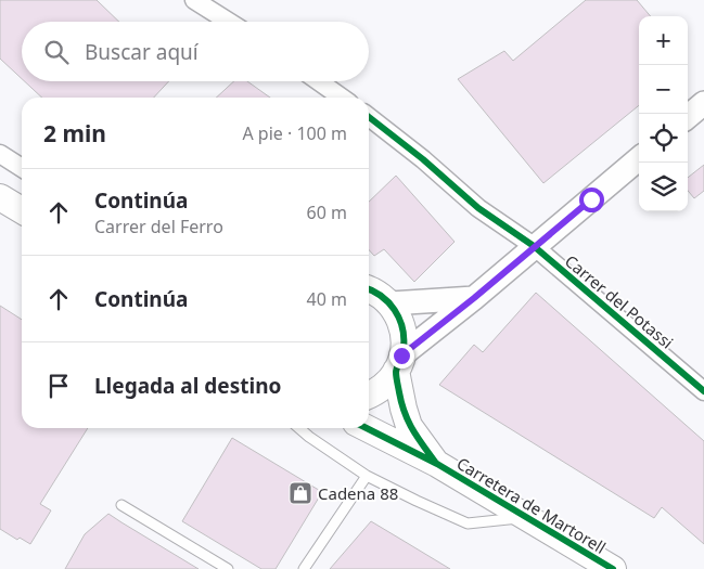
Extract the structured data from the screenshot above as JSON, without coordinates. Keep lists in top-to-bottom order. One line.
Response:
{"streets":{"main road":["Carretera de Martorell"],"street":["Carrer del Potassi"]},"places":{"shop":["Cadena 88"]},"page":{"map_buttons":["+","−"],"search":"Buscar aquí","heading":["2 min","A pie · 100 m"],"list":[["Continúa","Carrer del Ferro","60 m"],["Continúa","40 m"],"Llegada al destino"]}}
